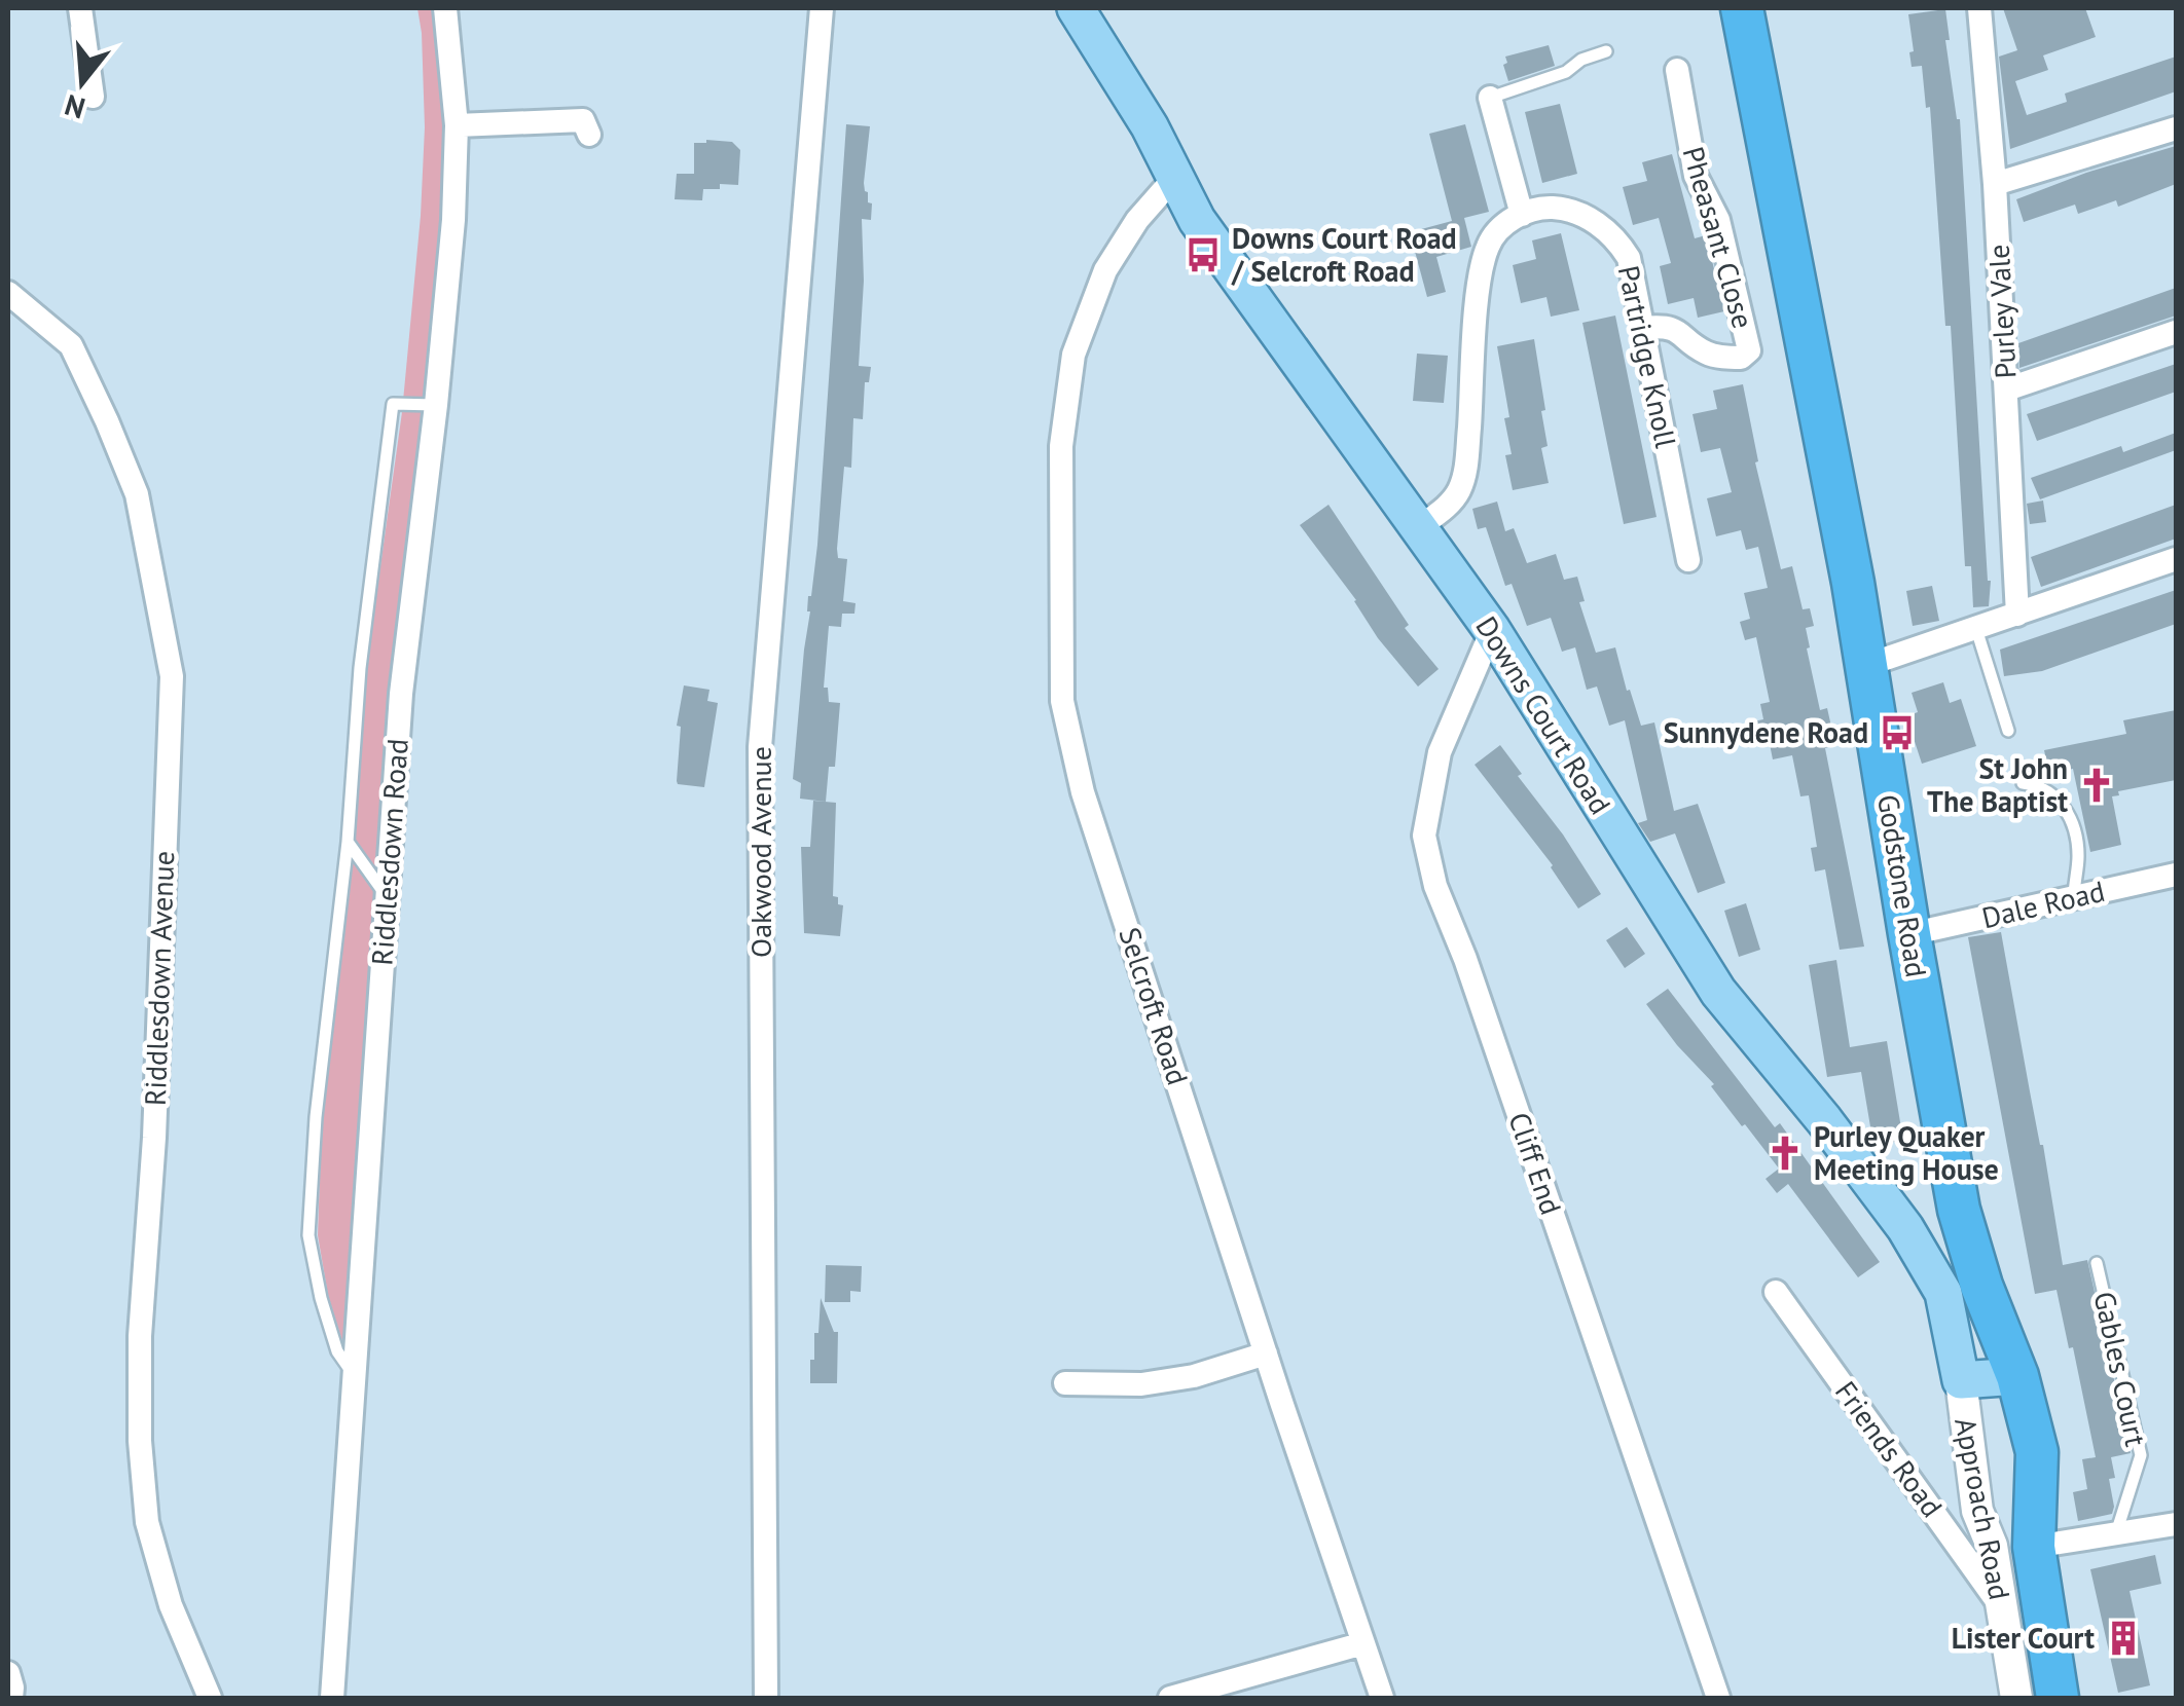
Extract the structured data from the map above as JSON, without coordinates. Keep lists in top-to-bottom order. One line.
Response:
{"streets":{"highway":["Godstone Road"],"main road":["Downs Court Road"],"street":["Pheasant Close","Purley Vale","Partridge Knoll","Riddlesdown Road","Oakwood Avenue","Dale Road","Riddlesdown Avenue","Selcroft Road","Cliff End","Friends Road","Approach Road"],"lane":["Gables Court"]},"crossings":[["Pheasant Close","Partridge Knoll"],["Downs Court Road","Selcroft Road"],["Downs Court Road","Cliff End"],["Downs Court Road","Approach Road"],["Godstone Road","Dale Road"],["Friends Road","Approach Road"]],"places":{"bus stop":["Downs Court Road / Selcroft Road","Sunnydene Road"],"church":["St John The Baptist","Purley Quaker Meeting House"],"building":["Lister Court"]},"north":"bottom"}
